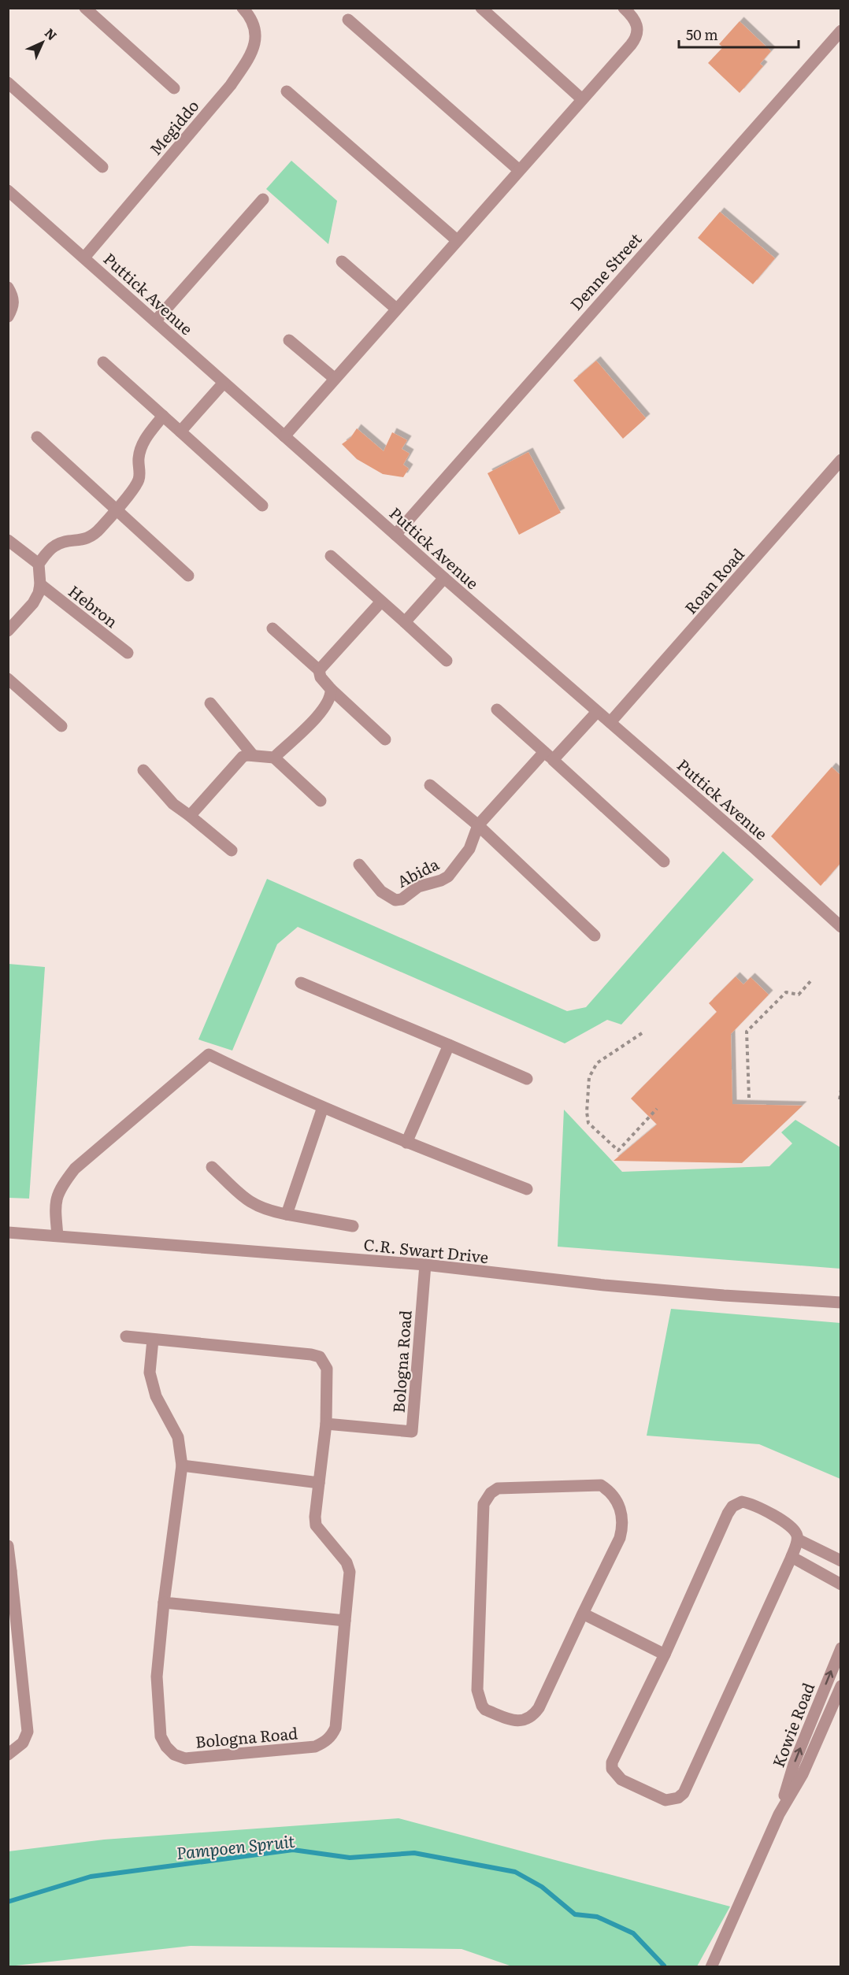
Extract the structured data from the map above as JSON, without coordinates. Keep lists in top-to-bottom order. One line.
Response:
{"streets":{"street":["Megiddo","Denne Street","Puttick Avenue","Roan Road","Hebron","Abida","C.R. Swart Drive","Bologna Road","Kowie Road"]},"crossings":[["Megiddo","Puttick Avenue"],["Denne Street","Puttick Avenue"],["Puttick Avenue","Roan Road"],["Puttick Avenue","Abida"],["C.R. Swart Drive","Bologna Road"]],"water":["Pampoen Spruit"],"scale_bar":"50 m","north":"top right"}
